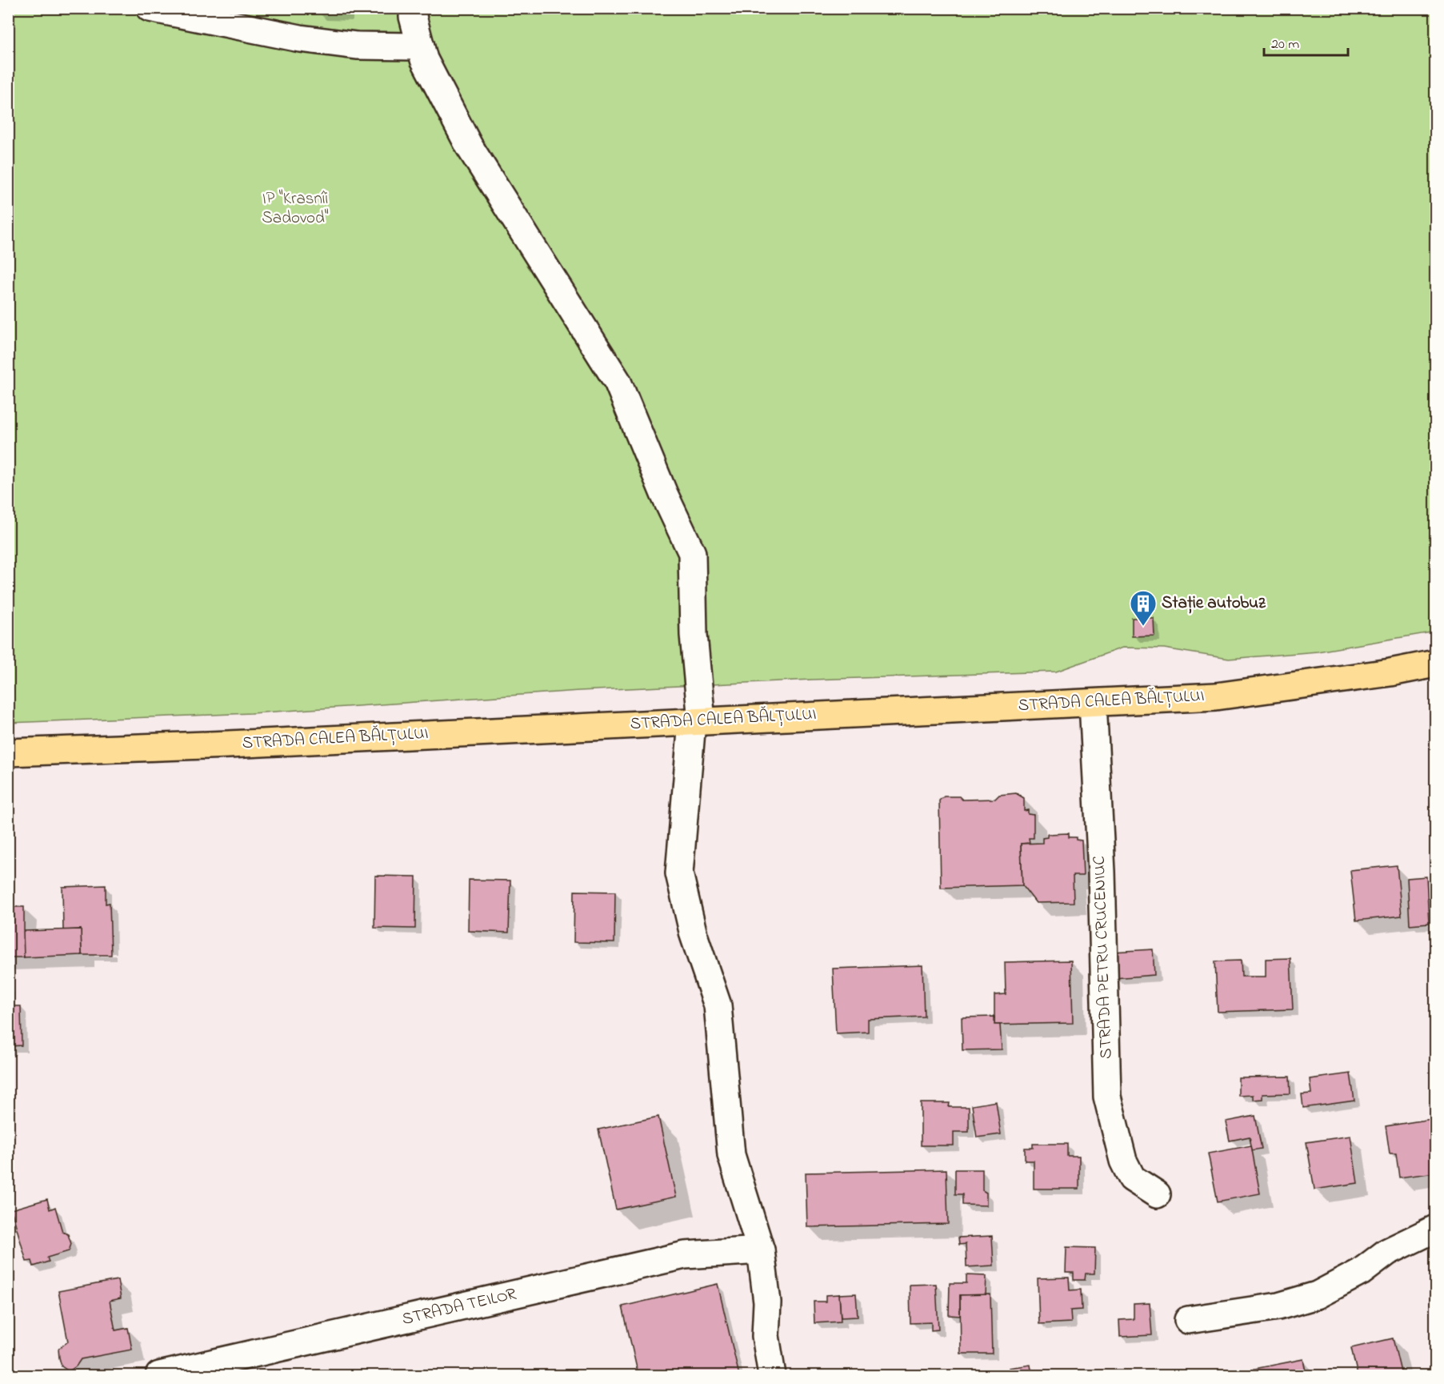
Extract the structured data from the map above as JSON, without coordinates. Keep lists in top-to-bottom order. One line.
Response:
{"streets":{"main road":["STRADA CALEA BĂLȚULUI"],"street":["STRADA PETRU CRUCENIUC","STRADA TEILOR"]},"crossings":[["STRADA CALEA BĂLȚULUI","STRADA PETRU CRUCENIUC"]],"parks":["IP \"Krasnîi Sadovod\""],"places":{"building":["Stație autobuz"]},"scale_bar":"20 m"}
